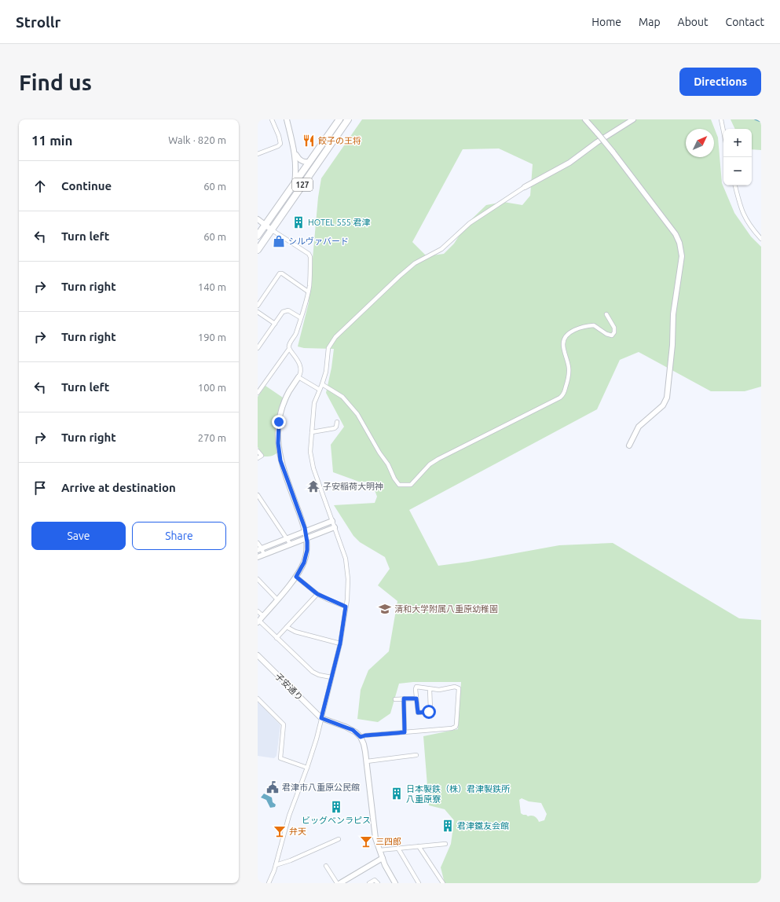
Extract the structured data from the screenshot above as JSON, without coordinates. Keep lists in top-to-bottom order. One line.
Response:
{"streets":{"highway":["127"],"street":["子安通り"]},"places":{"restaurant":["餃子の王将"],"building":["HOTEL 555 君津","日本製鉄（株）君津製鉄所 八重原寮","ビッグベンラピス","君津鐵友会館"],"shop":["シルヴァバード"],"temple":["子安稲荷大明神"],"school or university":["清和大学附属八重原幼稚園"],"public building":["君津市八重原公民館"],"bar":["弁天","三四郎"]},"north":"top right","page":{"header":"Strollr","nav":["Home","Map","About","Contact"],"buttons":["Directions",["Save","Share"]],"title":"Find us","heading":["11 min","Walk · 820 m"],"map_buttons":["+","−"],"list":[["Continue","60 m"],["Turn left","60 m"],["Turn right","140 m"],["Turn right","190 m"],["Turn left","100 m"],["Turn right","270 m"],"Arrive at destination"]}}
